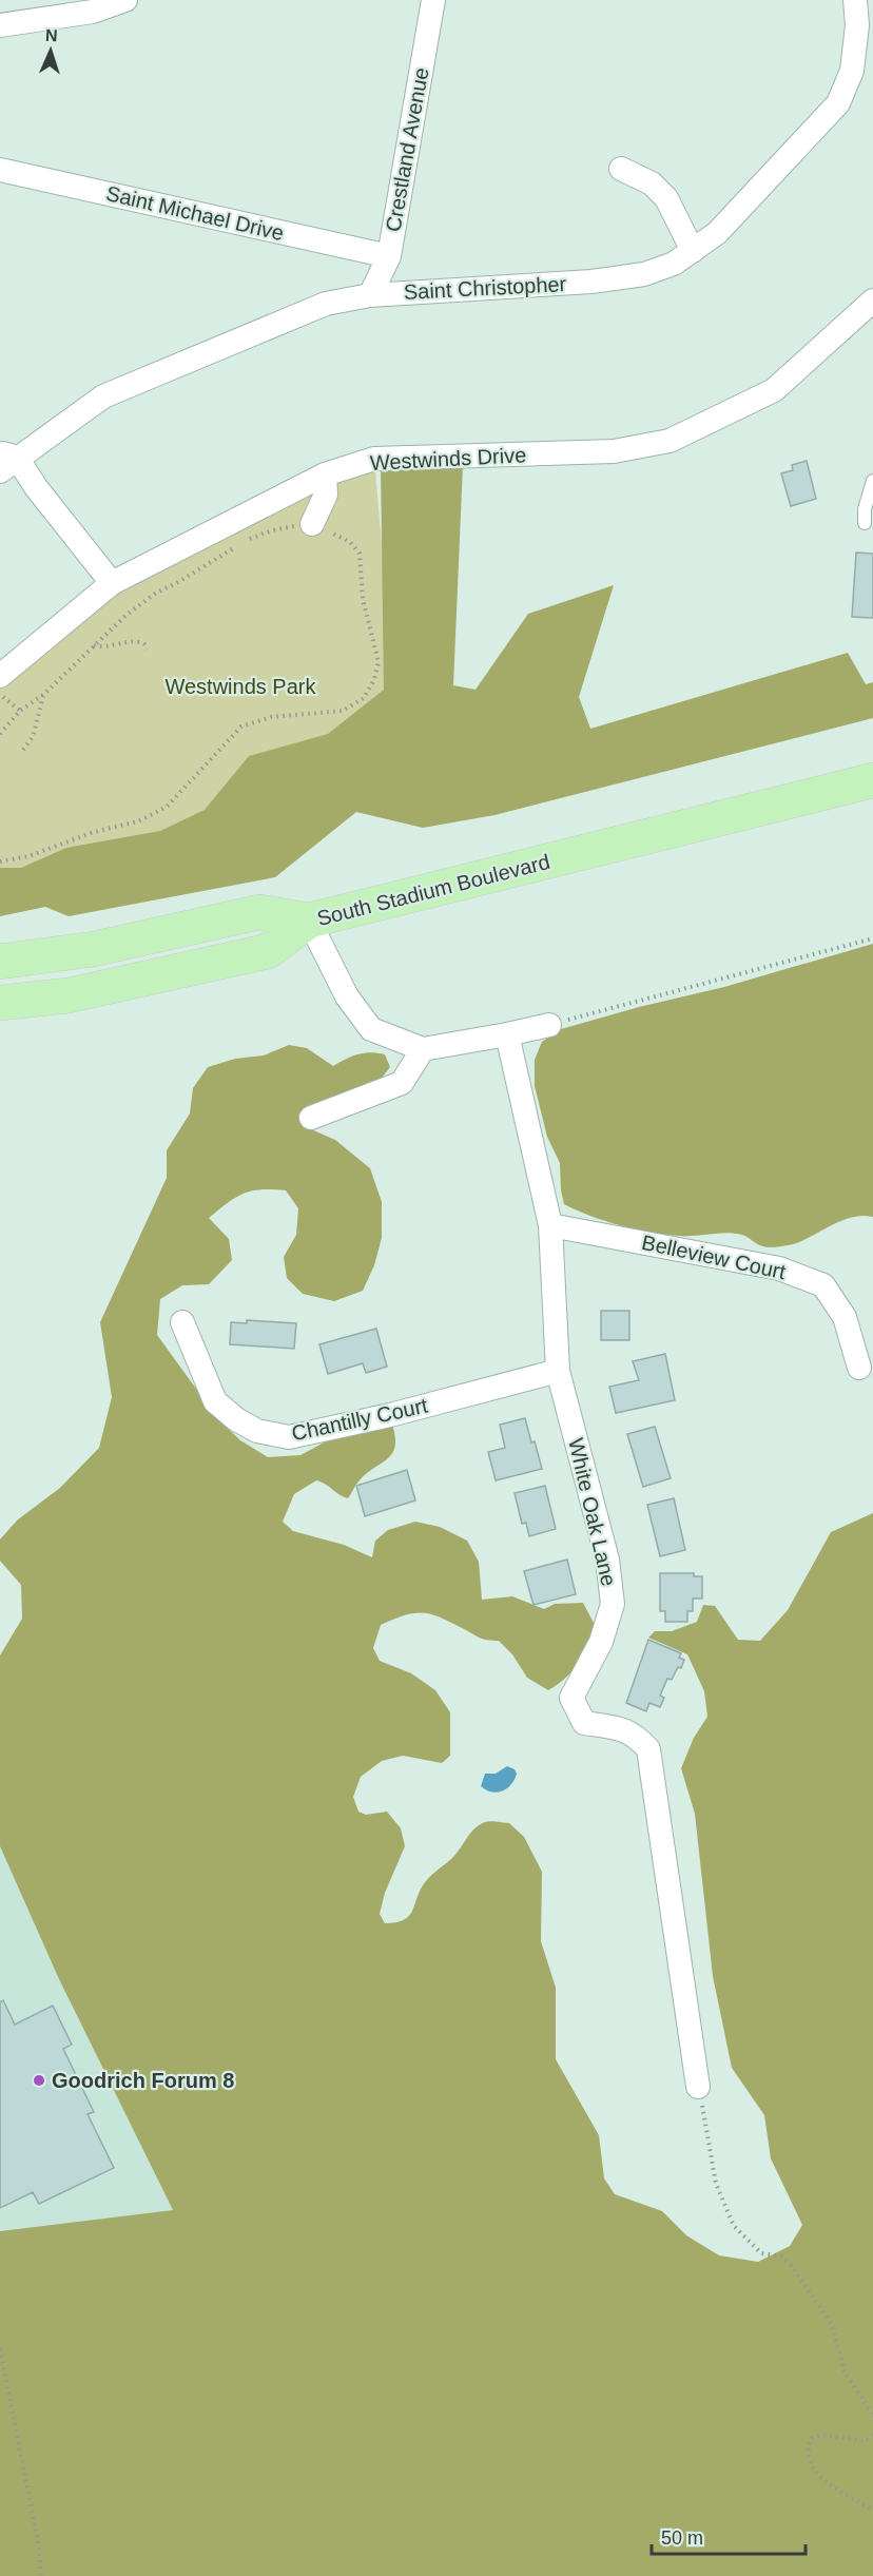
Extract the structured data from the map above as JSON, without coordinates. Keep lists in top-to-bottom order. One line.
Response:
{"streets":{"main road":["South Stadium Boulevard"],"street":["Crestland Avenue","Saint Michael Drive","Saint Christopher","Westwinds Drive","Belleview Court","Chantilly Court","White Oak Lane"]},"crossings":[["Crestland Avenue","Saint Michael Drive"],["Crestland Avenue","Saint Christopher"],["Belleview Court","White Oak Lane"],["Chantilly Court","White Oak Lane"]],"parks":["Westwinds Park"],"places":["Goodrich Forum 8"],"scale_bar":"50 m","north":"top"}
